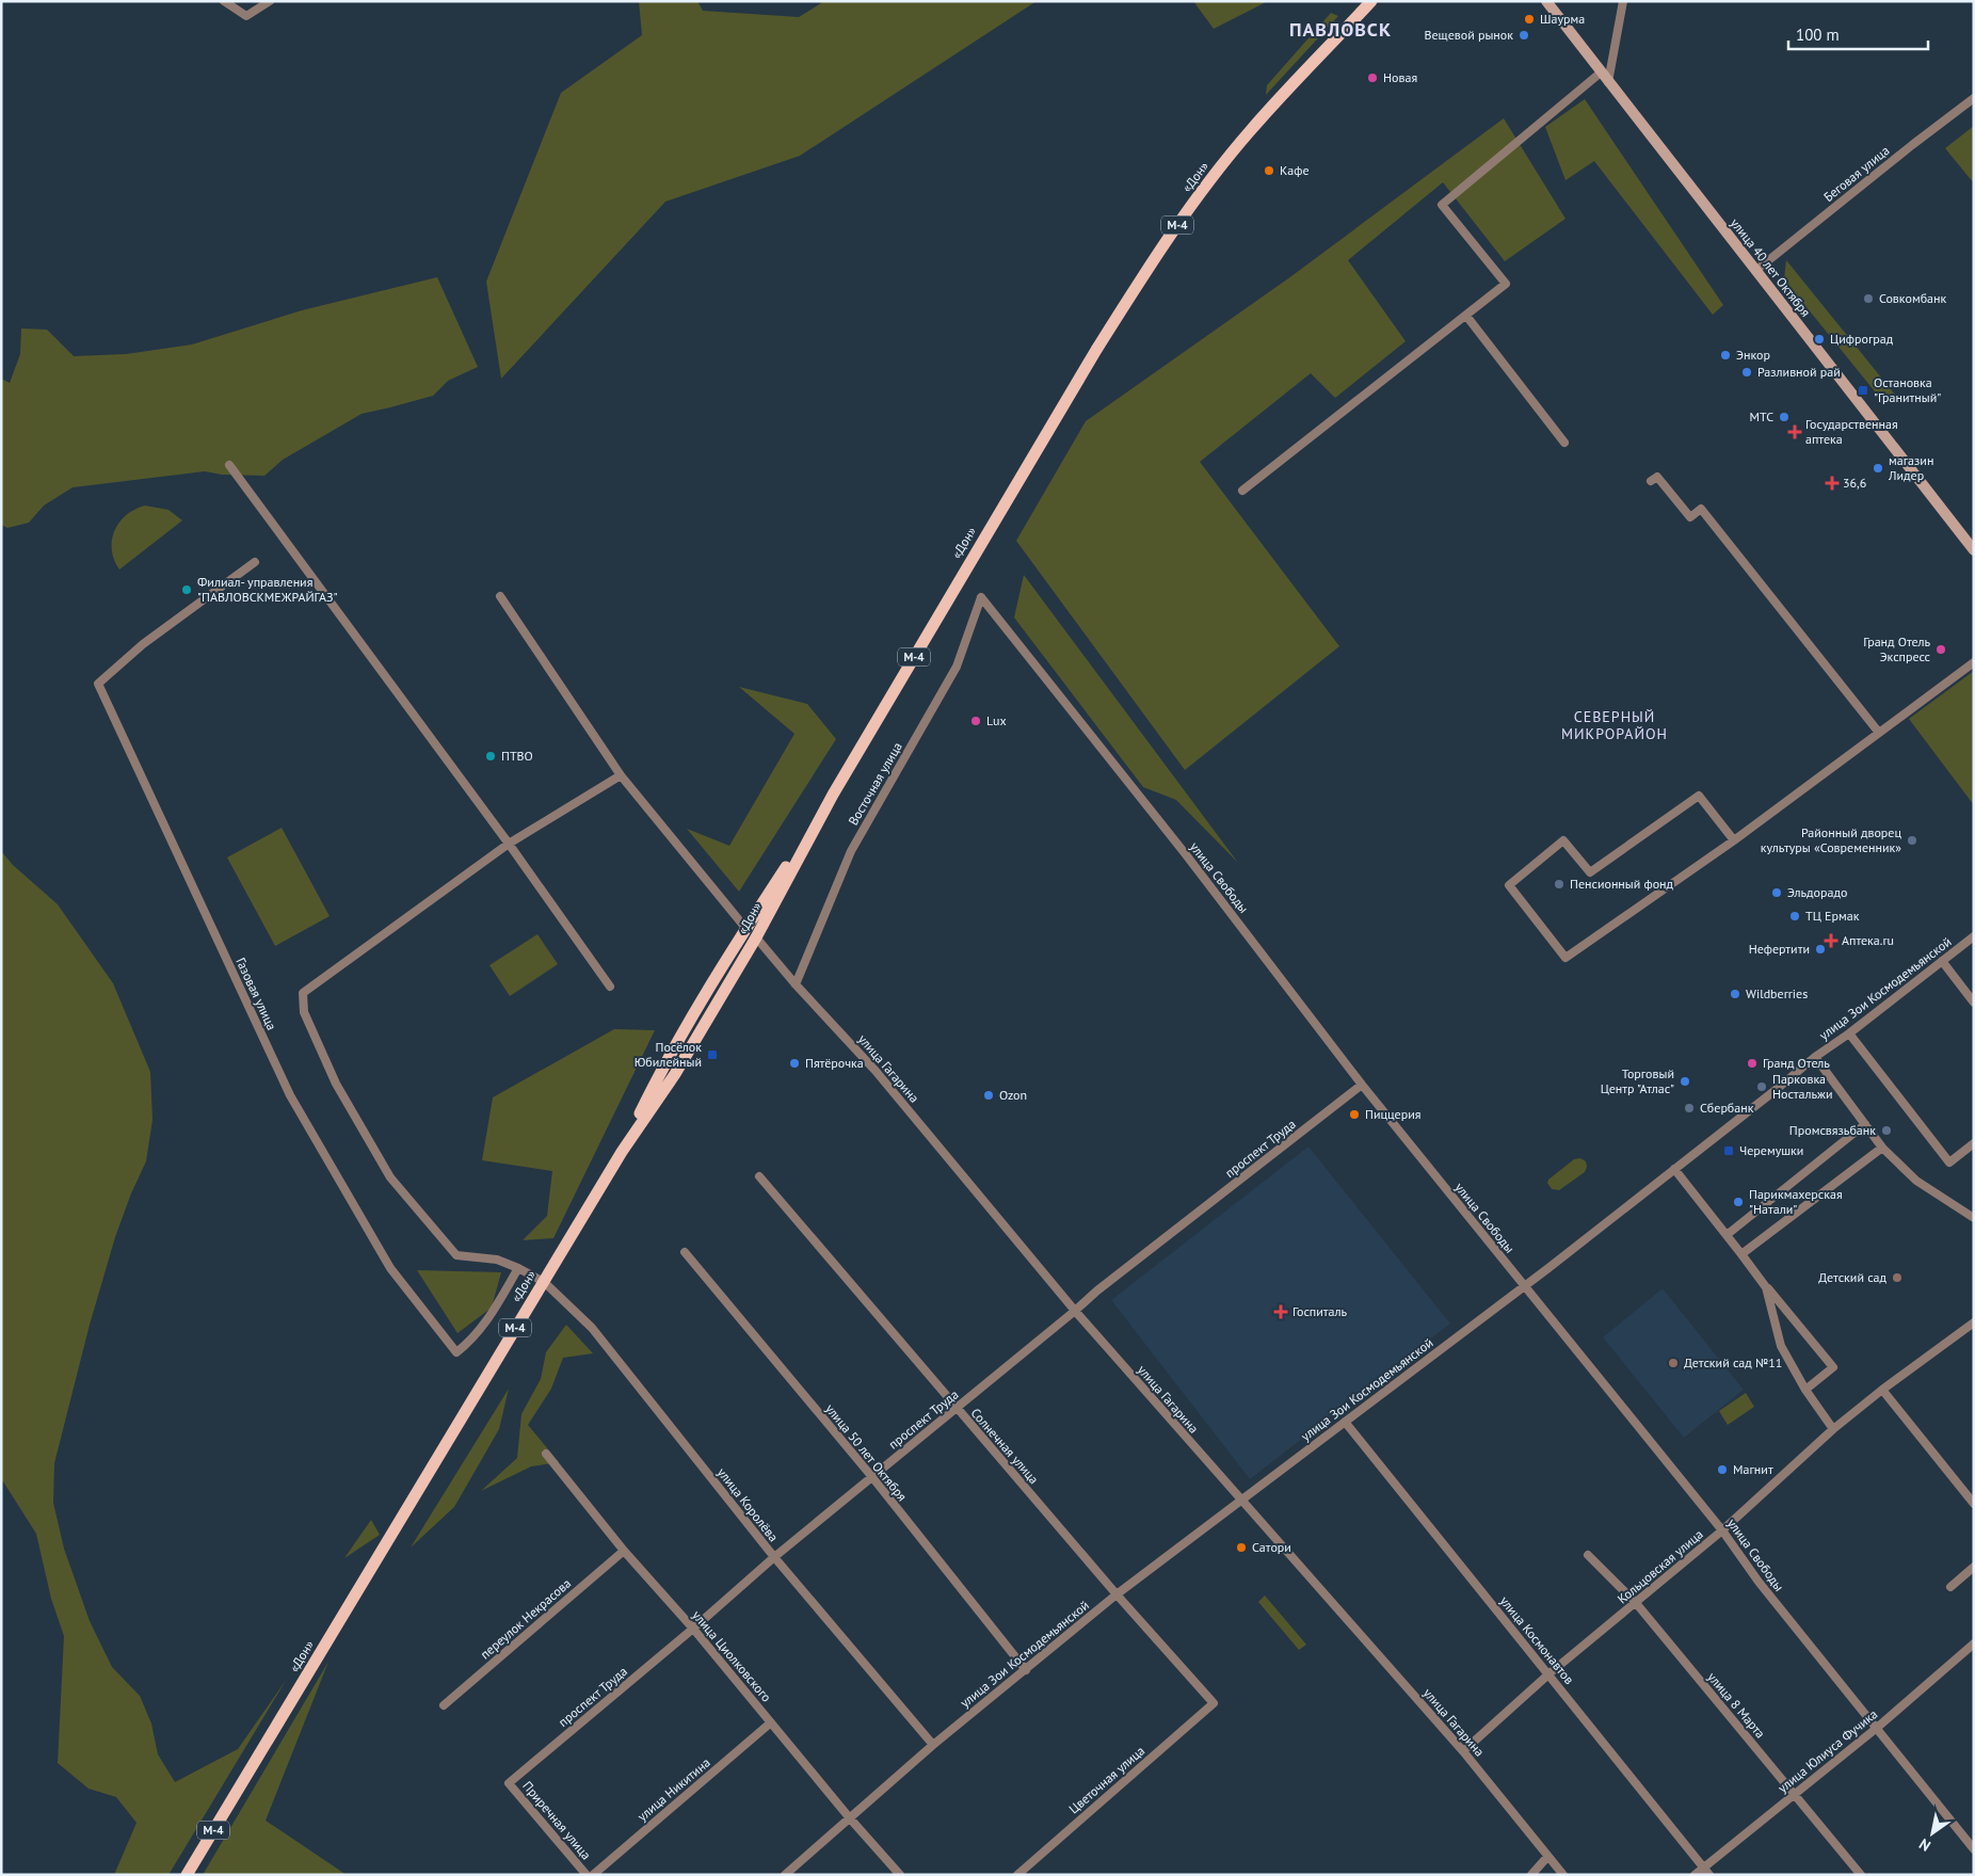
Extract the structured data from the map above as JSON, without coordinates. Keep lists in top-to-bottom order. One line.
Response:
{"streets":{"main road":["«Дон»","М-4"],"street":["Беговая улица","улица 40 лет Октября","Восточная улица","улица Свободы","улица Зои Космодемьянской","Газовая улица","улица Гагарина","проспект Труда","Солнечная улица","улица 50 лет Октября","улица Королёва","Кольцовская улица","переулок Некрасова","улица Космонавтов","улица Циолковского","улица 8 Марта","улица Юлиуса Фучика","Цветочная улица","улица Никитина","Приречная улица"]},"crossings":[["Беговая улица","улица 40 лет Октября"],["«Дон»","улица Гагарина"],["«Дон»","улица Королёва"],["Восточная улица","улица Свободы"],["Восточная улица","улица Гагарина"],["улица Свободы","улица Зои Космодемьянской"],["улица Свободы","проспект Труда"],["улица Свободы","Кольцовская улица"],["улица Свободы","улица Юлиуса Фучика"],["улица Зои Космодемьянской","улица Гагарина"],["улица Зои Космодемьянской","Солнечная улица"],["улица Зои Космодемьянской","улица 50 лет Октября"],["улица Зои Космодемьянской","улица Королёва"],["улица Зои Космодемьянской","улица Космонавтов"],["улица Зои Космодемьянской","улица Циолковского"],["улица Гагарина","проспект Труда"],["улица Гагарина","Кольцовская улица"],["проспект Труда","Солнечная улица"],["проспект Труда","улица 50 лет Октября"],["проспект Труда","улица Королёва"],["проспект Труда","улица Циолковского"],["проспект Труда","Приречная улица"],["Солнечная улица","Цветочная улица"],["Кольцовская улица","улица Космонавтов"],["Кольцовская улица","улица 8 Марта"],["переулок Некрасова","улица Циолковского"],["улица Космонавтов","улица Юлиуса Фучика"],["улица Циолковского","улица Никитина"],["улица 8 Марта","улица Юлиуса Фучика"]],"districts":["ПАВЛОВСК","СЕВЕРНЫЙ МИКРОРАЙОН"],"places":{"other":["Шаурма","Вещевой рынок","Новая","Кафе","Совкомбанк","Цифроград","Энкор","Разливной рай","МТС","магазин Лидер","Филиал- управления \"ПАВЛОВСКМЕЖРАЙГАЗ\"","Гранд Отель Экспресс","Lux","ПТВО","Районный дворец культуры «Современник»","Пенсионный фонд","Эльдорадо","ТЦ Ермак","Нефертити","Wildberries","Пятёрочка","Гранд Отель","Торговый Центр \"Атлас\"","Парковка Ностальжи","Ozon","Сбербанк","Пиццерия","Промсвязьбанк","Парикмахерская \"Натали\"","Детский сад","Детский сад №11","Магнит","Сатори"],"transit":["Остановка \"Гранитный\"","Посёлок Юбилейный","Черемушки"],"health":["Государственная аптека","36,6","Аптека.ru","Госпиталь"]},"scale_bar":"100 m","north":"bottom left"}
